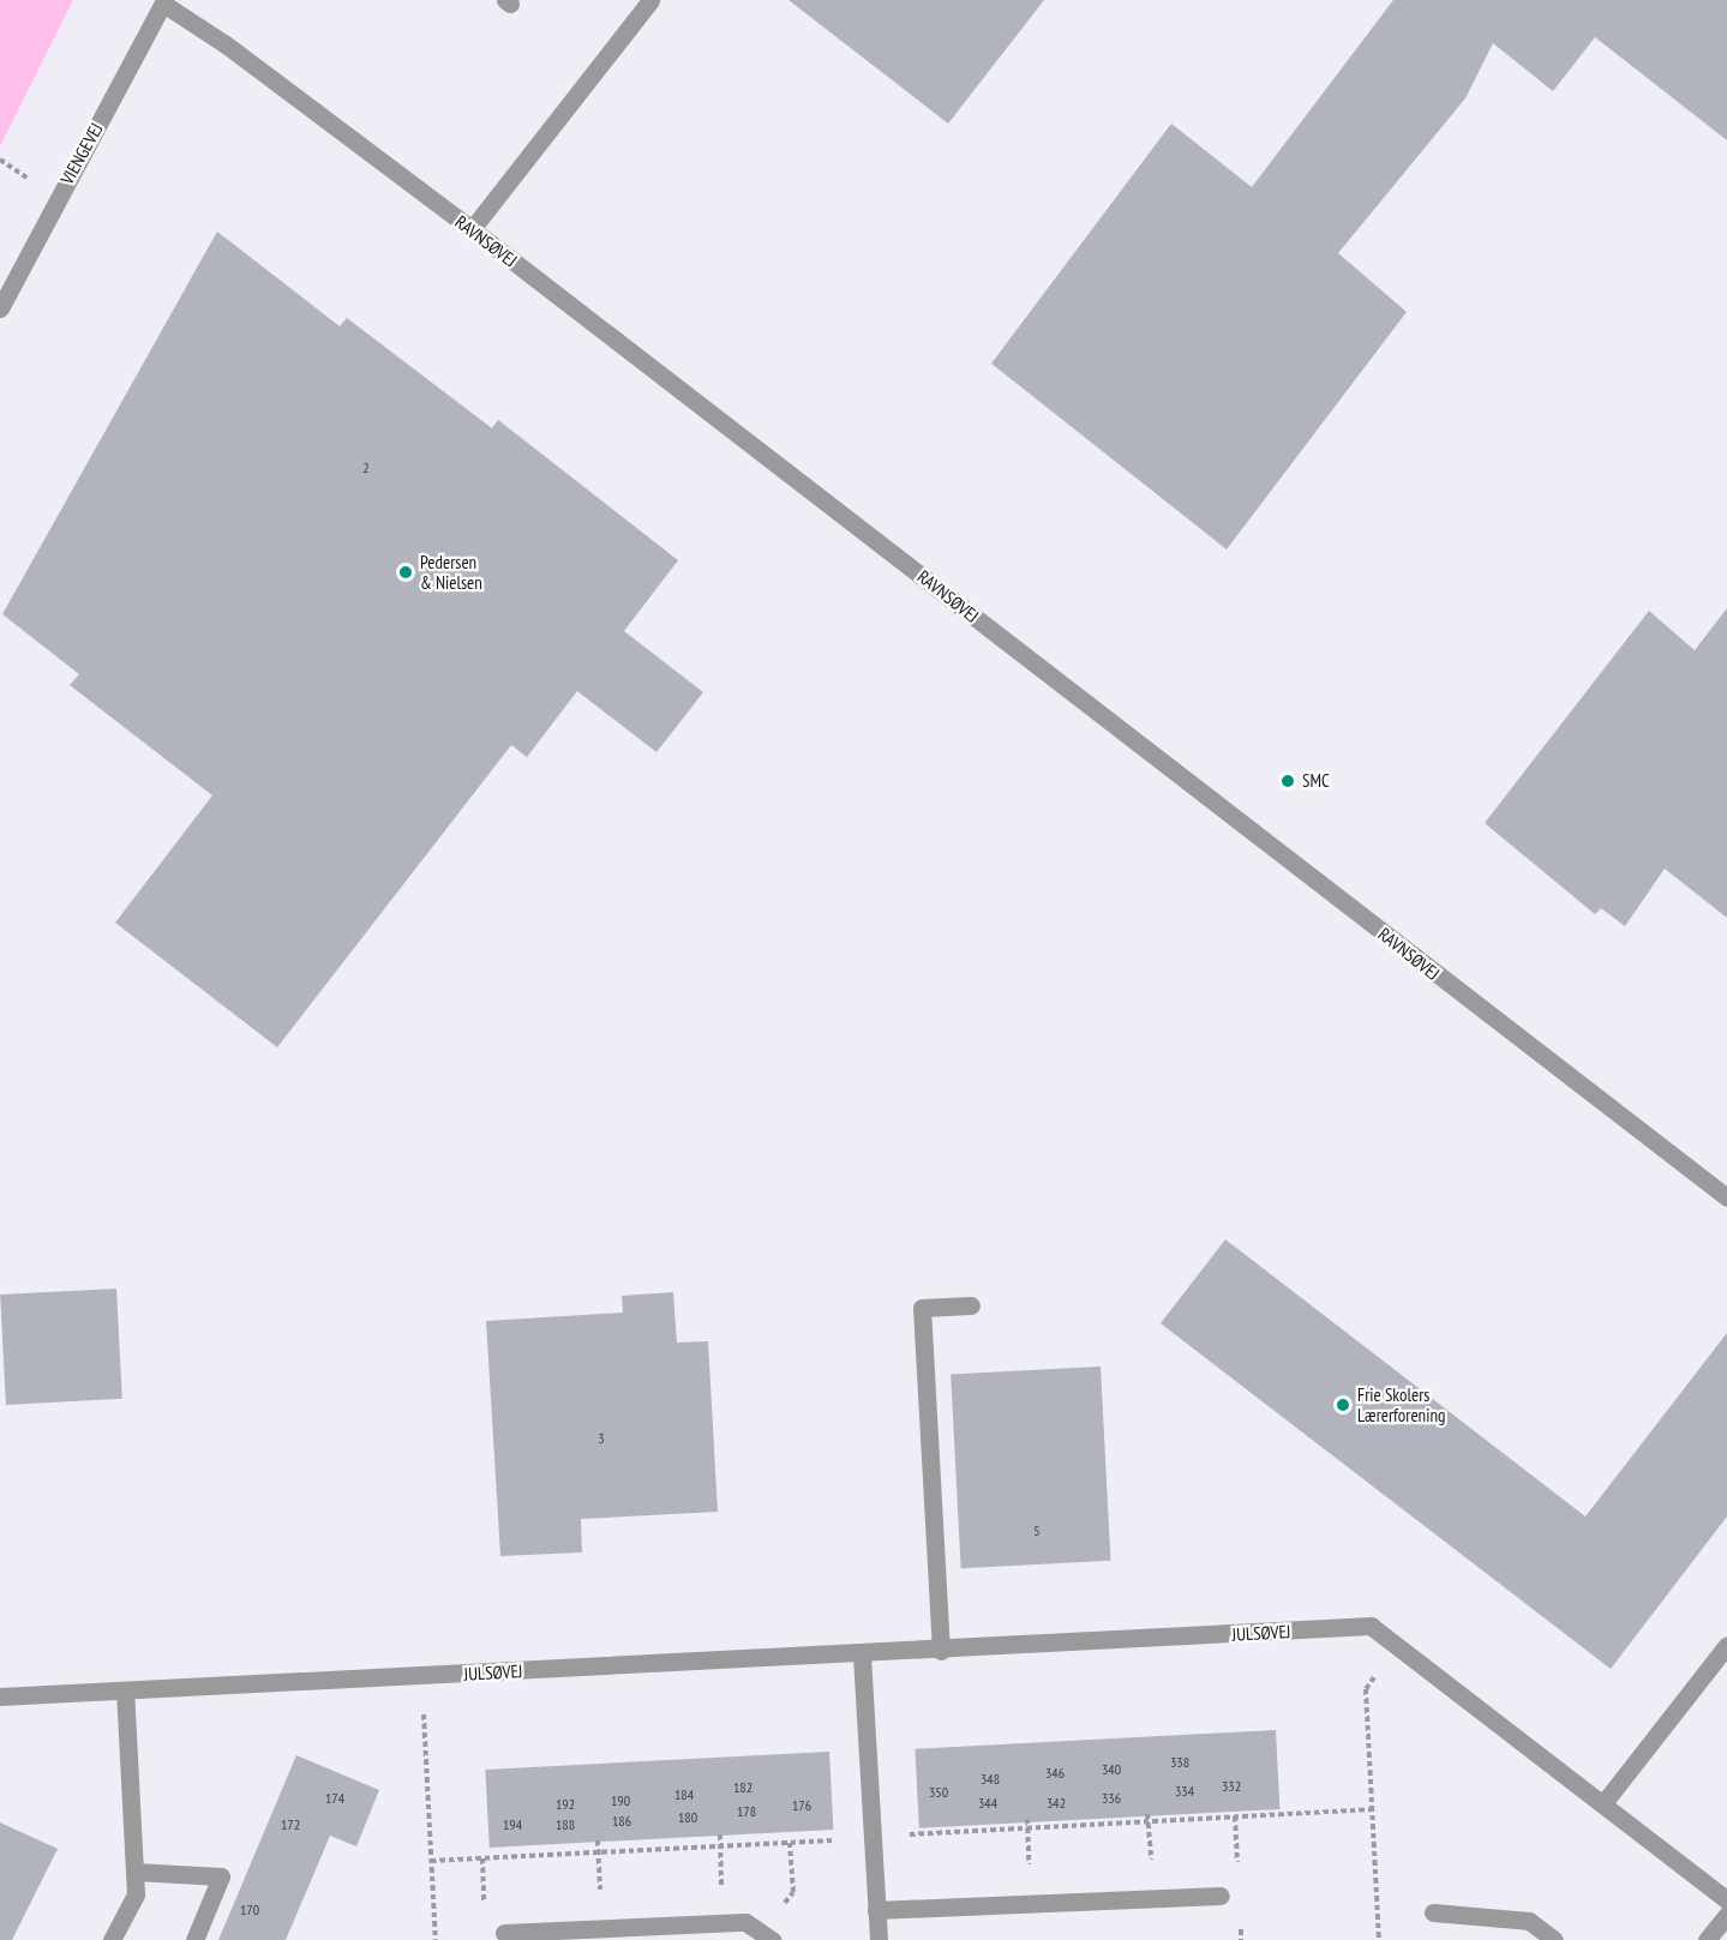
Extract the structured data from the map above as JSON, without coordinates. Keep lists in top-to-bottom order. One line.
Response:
{"streets":{"street":["VIENGEVEJ","RAVNSØVEJ","JULSØVEJ"]},"crossings":[["VIENGEVEJ","RAVNSØVEJ"]],"places":["Pedersen & Nielsen","SMC","Frie Skolers Lærerforening"],"house_numbers":["2","3","5","338","340","346","348","332","182","334","350","184","174","336","190","344","342","192","176","178","180","186","172","194","188","170"]}
